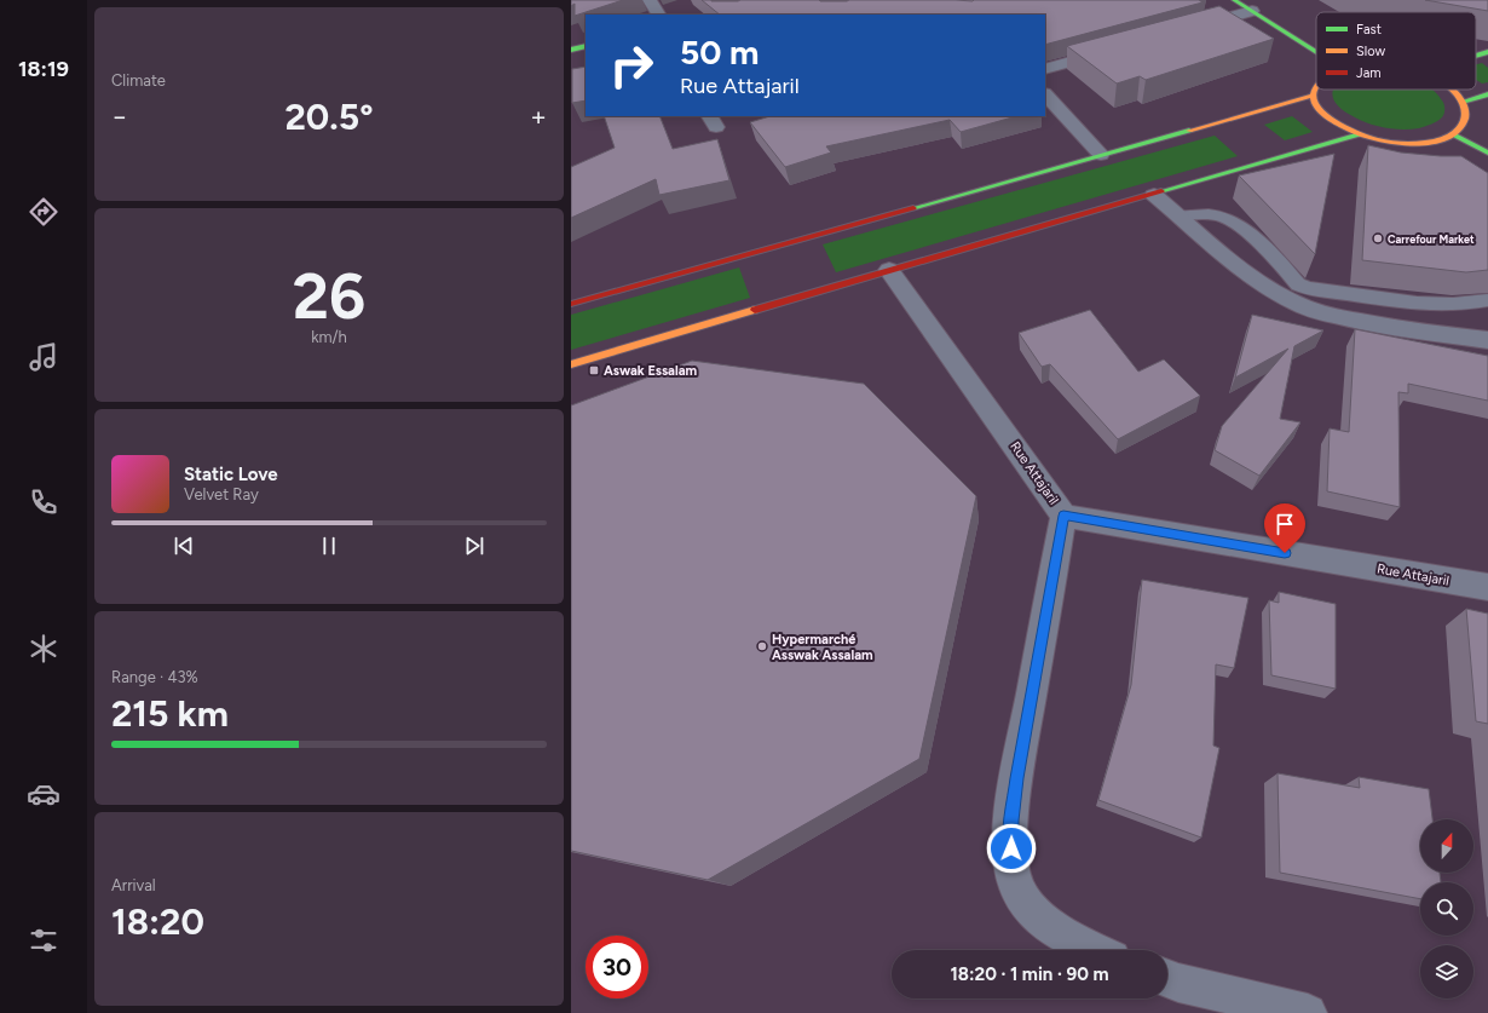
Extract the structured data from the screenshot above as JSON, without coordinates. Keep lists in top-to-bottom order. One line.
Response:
{"streets":{"street":["Rue Attajaril"]},"places":{"other":["Carrefour Market","Hypermarché Asswak Assalam"],"transit":["Aswak Essalam"]},"legend":["Fast","Slow","Jam"],"north":"top","page":{"tabs":"18:19","tile":["Climate",["26","km/h"],["Range · 43%","215 km"],["Arrival","18:20"]],"turn":["50 m","Rue Attajaril"],"heat":["−","20.5°","+"],"song":["Static Love","Velvet Ray"],"limit":"30","trip":"18:20 · 1 min · 90 m"}}
